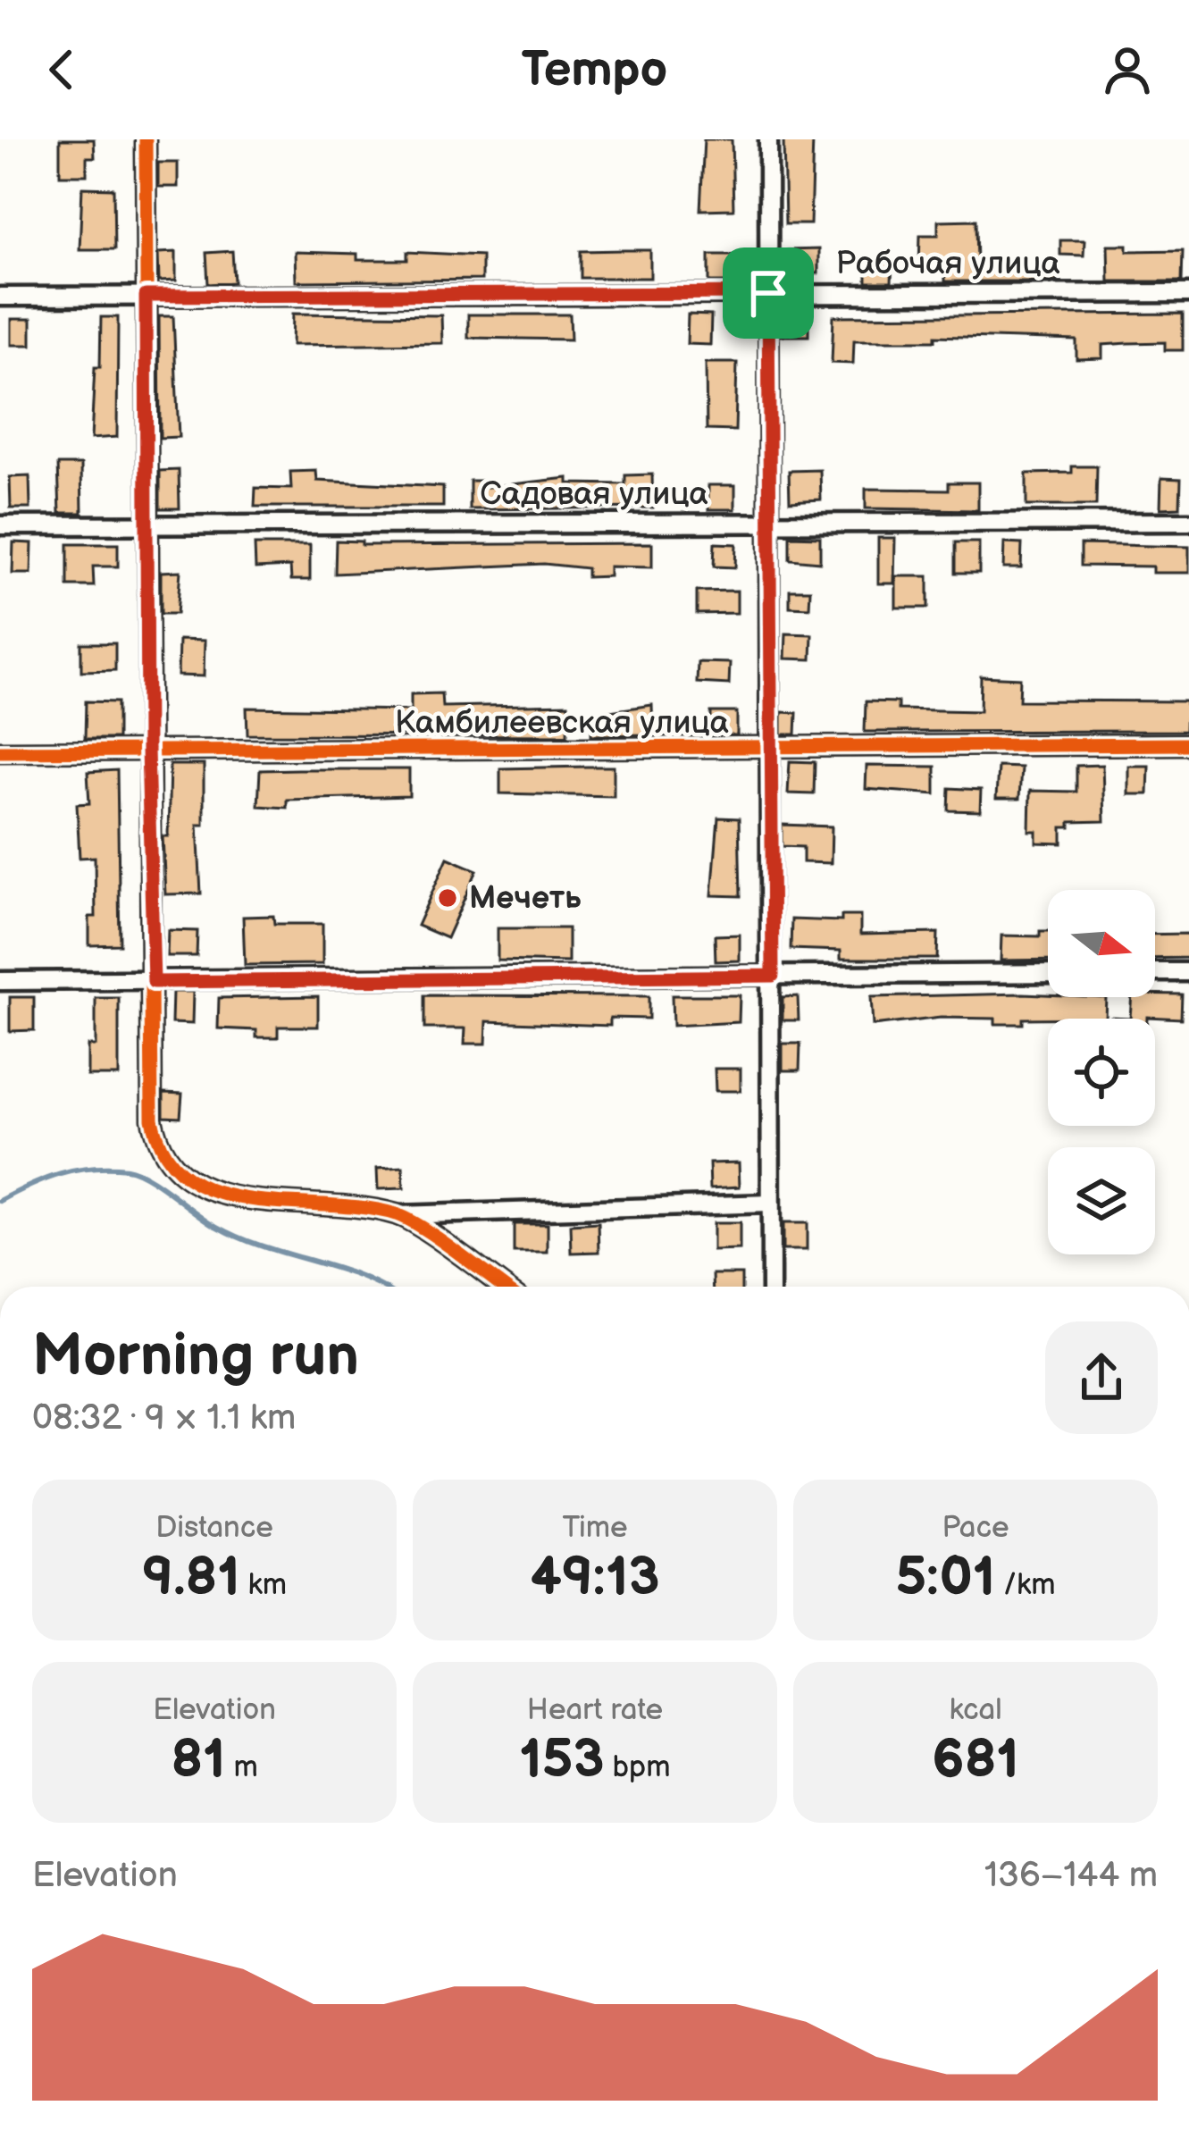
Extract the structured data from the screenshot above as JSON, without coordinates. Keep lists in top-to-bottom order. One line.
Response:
{"streets":{"street":["Рабочая улица","Садовая улица","Камбилеевская улица"]},"places":["Мечеть"],"north":"right","page":{"header":"Tempo","heading":["Morning run","08:32 · 9 × 1.1 km"],"stats":[["Distance","9.81 km"],["Time","49:13"],["Pace","5:01 /km"],["Elevation","81 m"],["Heart rate","153 bpm"],["kcal","681"]],"chart":["Elevation","136–144 m"]}}
